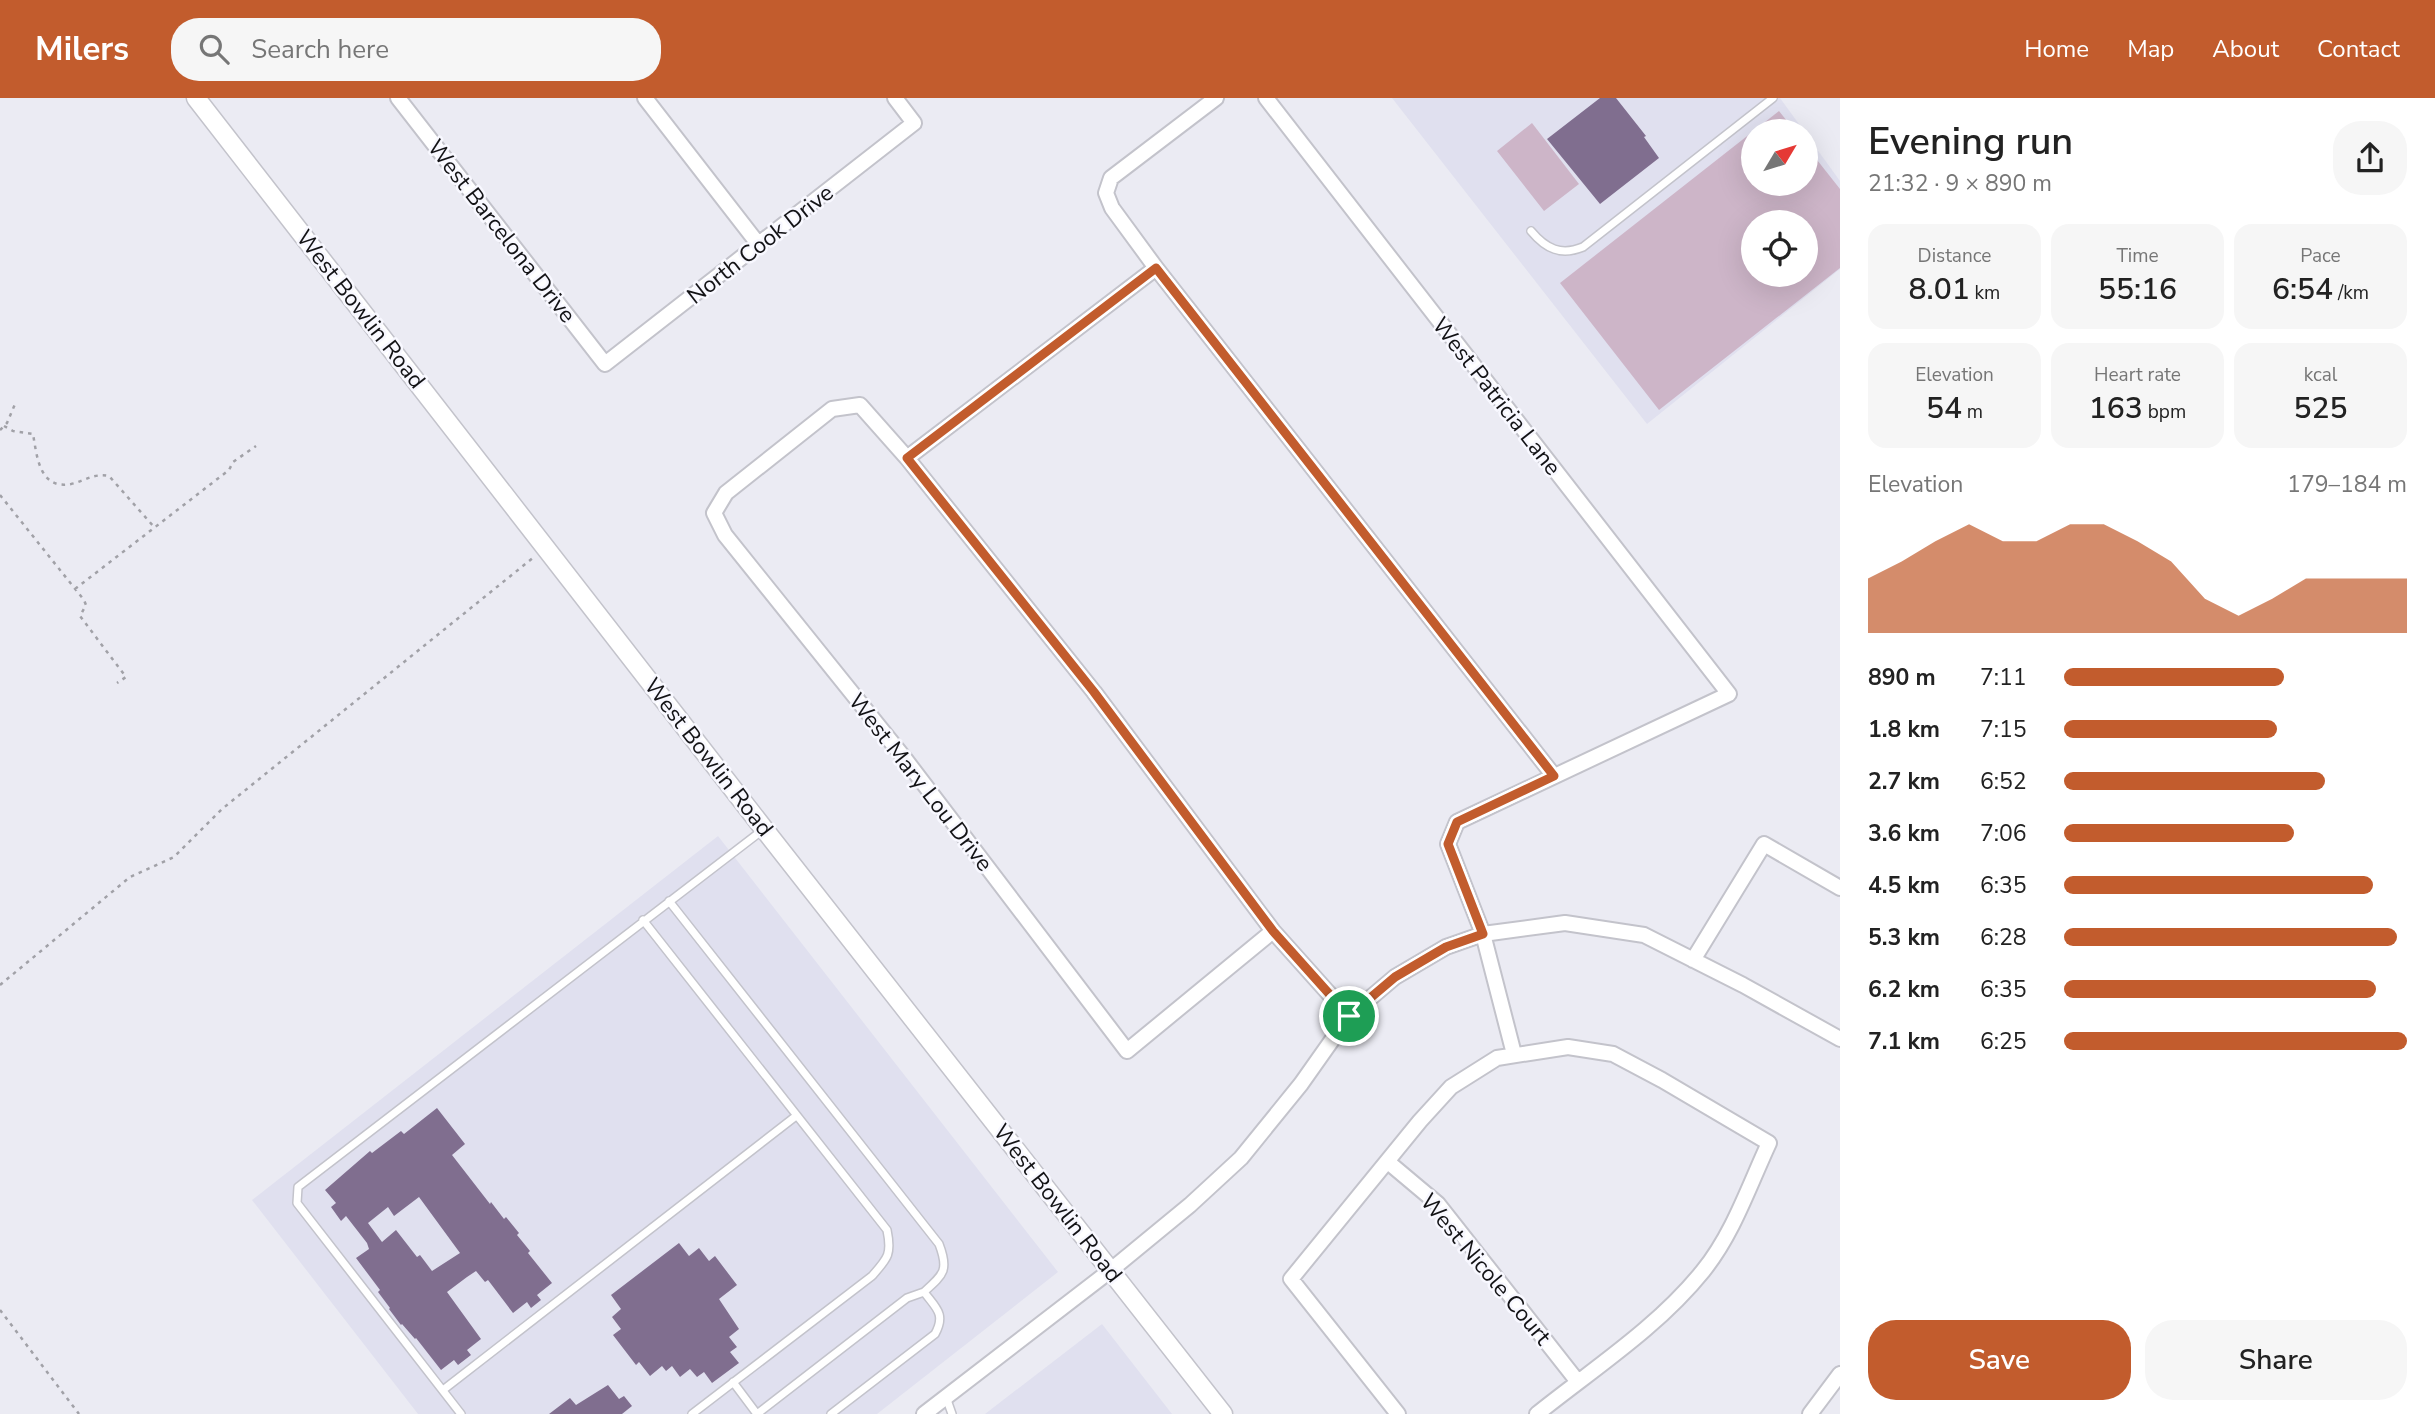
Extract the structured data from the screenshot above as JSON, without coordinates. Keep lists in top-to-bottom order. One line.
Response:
{"streets":{"street":["West Barcelona Drive","North Cook Drive","West Bowlin Road","West Patricia Lane","West Mary Lou Drive","West Nicole Court"]},"crossings":[["West Barcelona Drive","North Cook Drive"]],"north":"top right","page":{"header":"Milers","search":"Search here","nav":["Home","Map","About","Contact"],"heading":["Evening run","21:32 · 9 × 890 m"],"stats":[["Distance","8.01 km"],["Time","55:16"],["Pace","6:54 /km"],["Elevation","54 m"],["Heart rate","163 bpm"],["kcal","525"]],"chart":["Elevation","179–184 m"],"list":[{"name":"890 m","note":"7:11"},{"name":"1.8 km","note":"7:15"},{"name":"2.7 km","note":"6:52"},{"name":"3.6 km","note":"7:06"},{"name":"4.5 km","note":"6:35"},{"name":"5.3 km","note":"6:28"},{"name":"6.2 km","note":"6:35"},{"name":"7.1 km","note":"6:25"}],"buttons":["Save","Share"]}}
